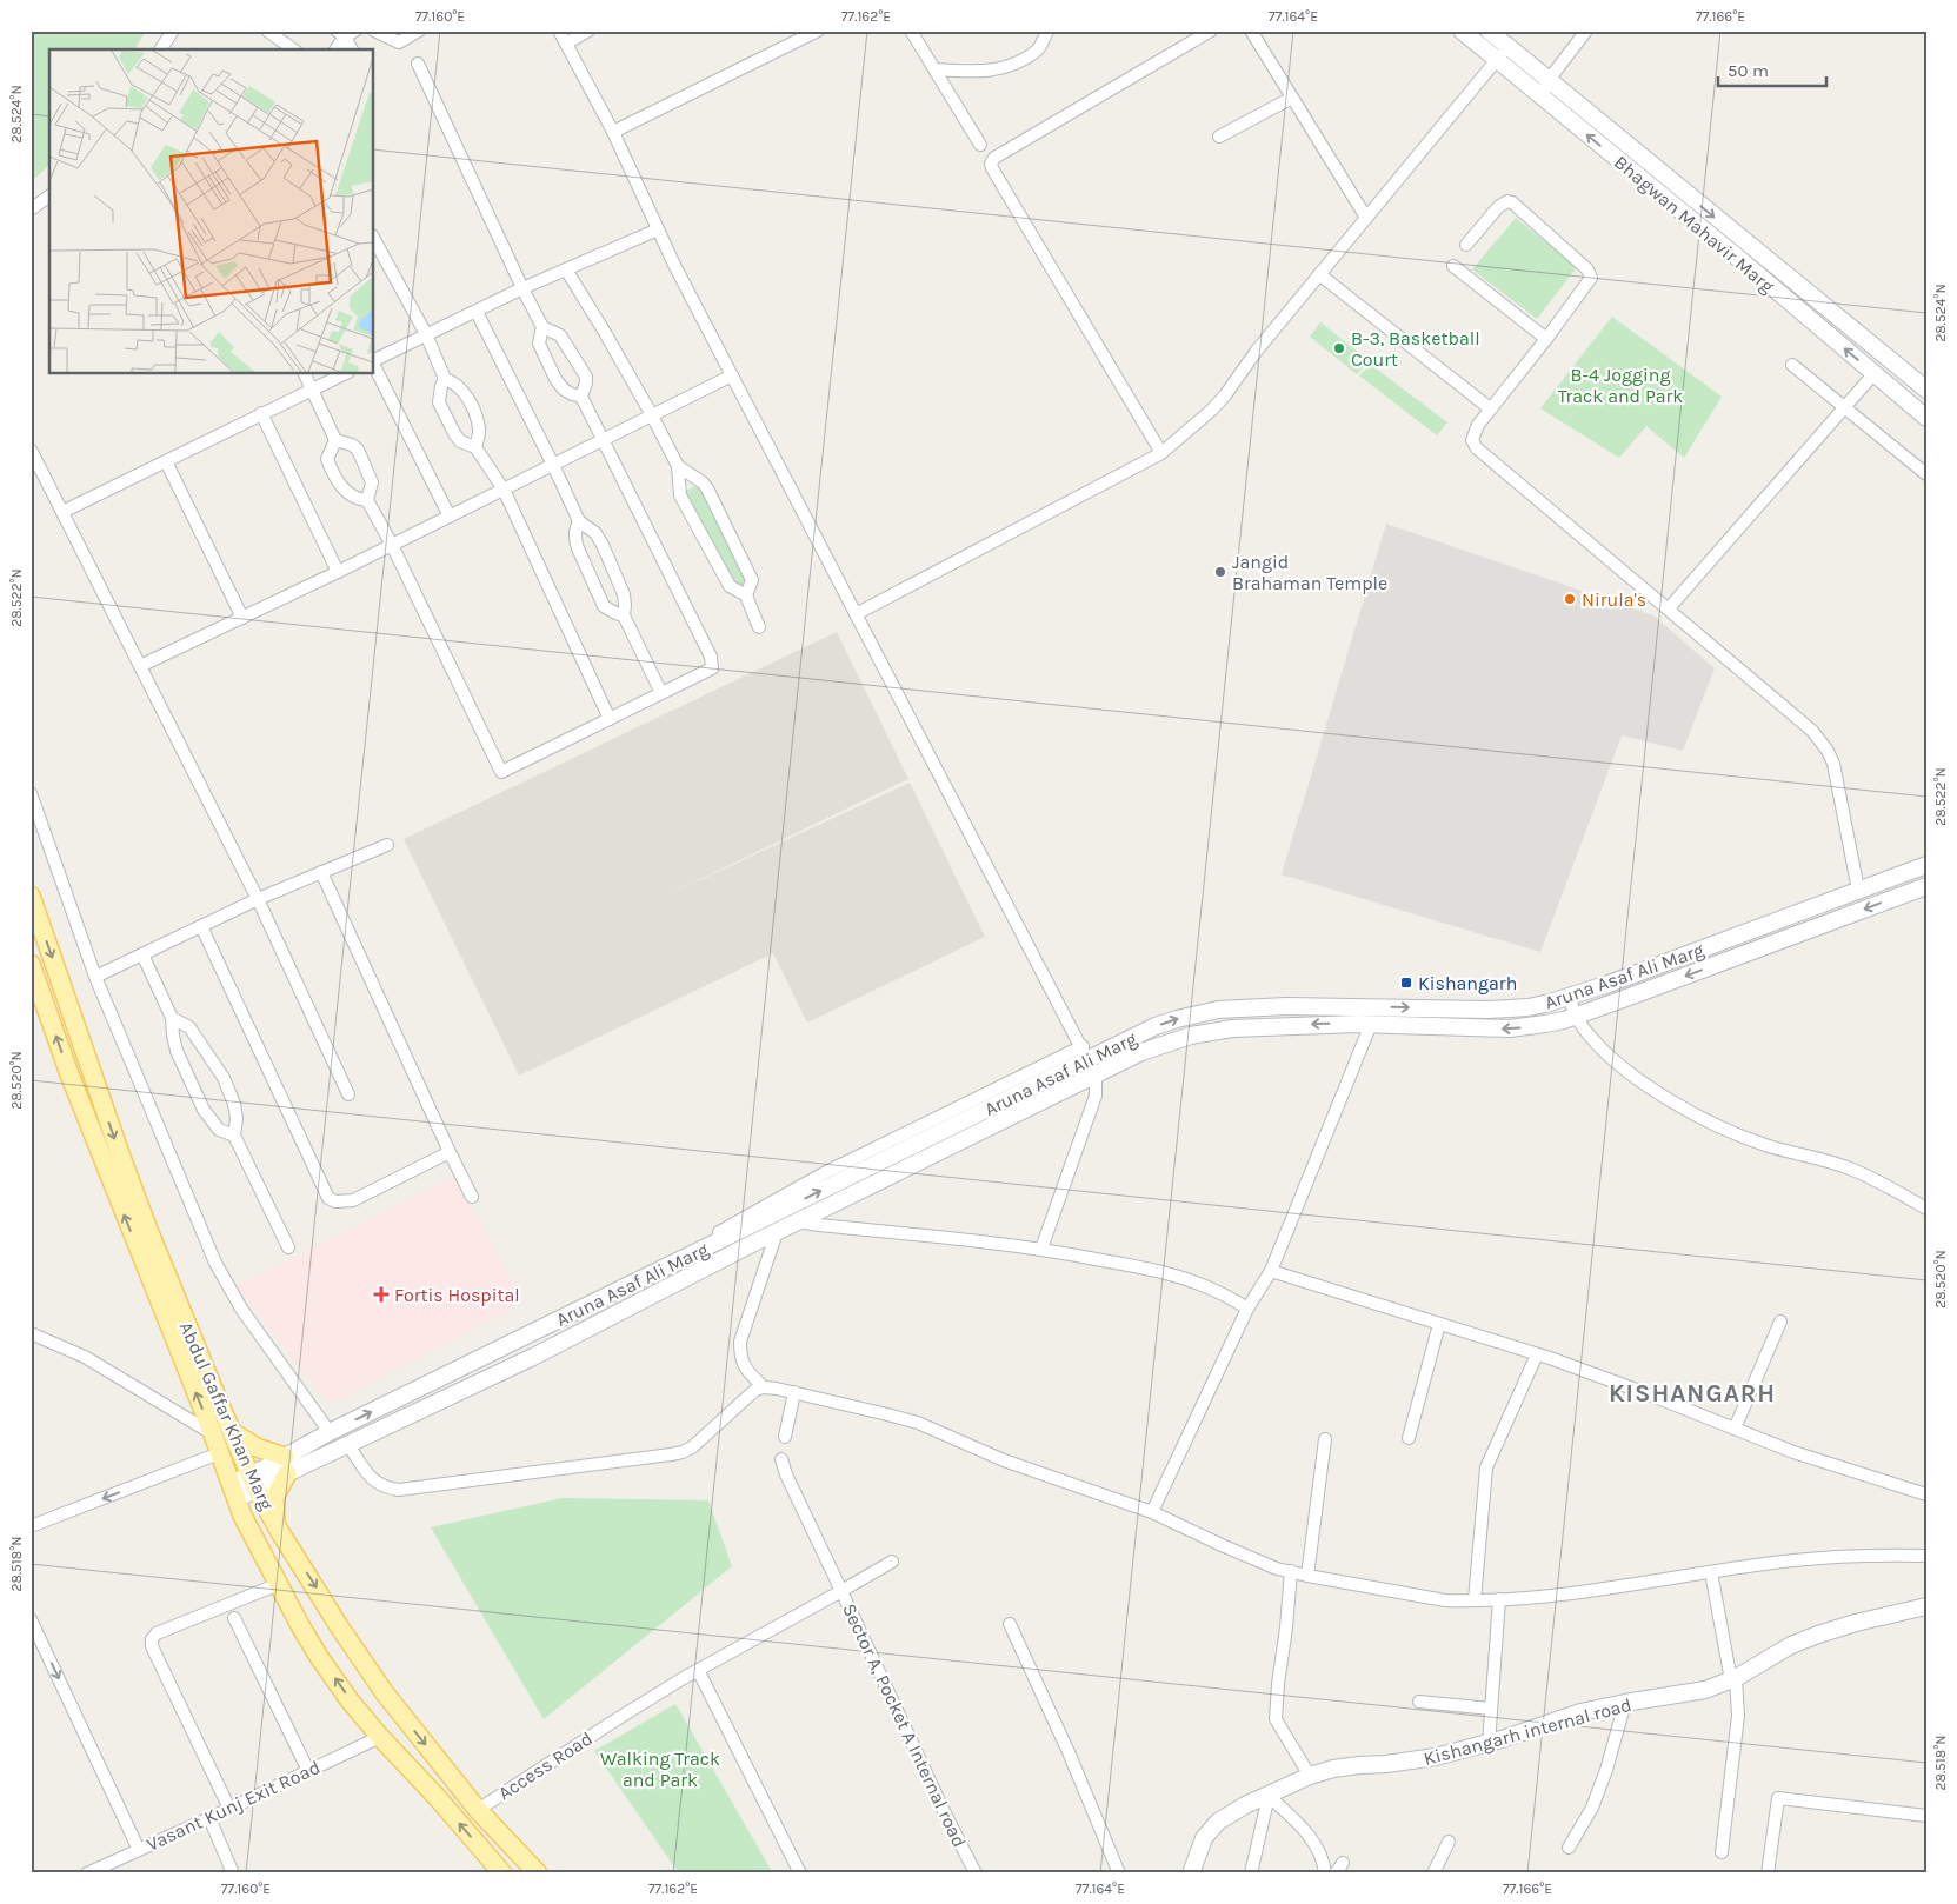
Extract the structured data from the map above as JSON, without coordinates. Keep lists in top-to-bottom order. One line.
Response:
{"streets":{"main road":["Bhagwan Mahavir Marg","Aruna Asaf Ali Marg","Abdul Gaffar Khan Marg","Kishangarh internal road"],"street":["Sector A, Pocket A Internal road","Access Road","Vasant Kunj Exit Road"]},"crossings":[["Aruna Asaf Ali Marg","Abdul Gaffar Khan Marg"],["Abdul Gaffar Khan Marg","Access Road"],["Abdul Gaffar Khan Marg","Vasant Kunj Exit Road"],["Sector A, Pocket A Internal road","Access Road"]],"districts":["KISHANGARH"],"parks":["B-4 Jogging Track and Park","Walking Track and Park"],"places":{"other":["B-3, Basketball Court","Jangid Brahaman Temple","Nirula's"],"transit":["Kishangarh"],"health":["Fortis Hospital"]},"scale_bar":"50 m","coordinates":["77.160°E","77.162°E","77.164°E","77.166°E","28.524°N","28.522°N","28.520°N","28.518°N"]}
